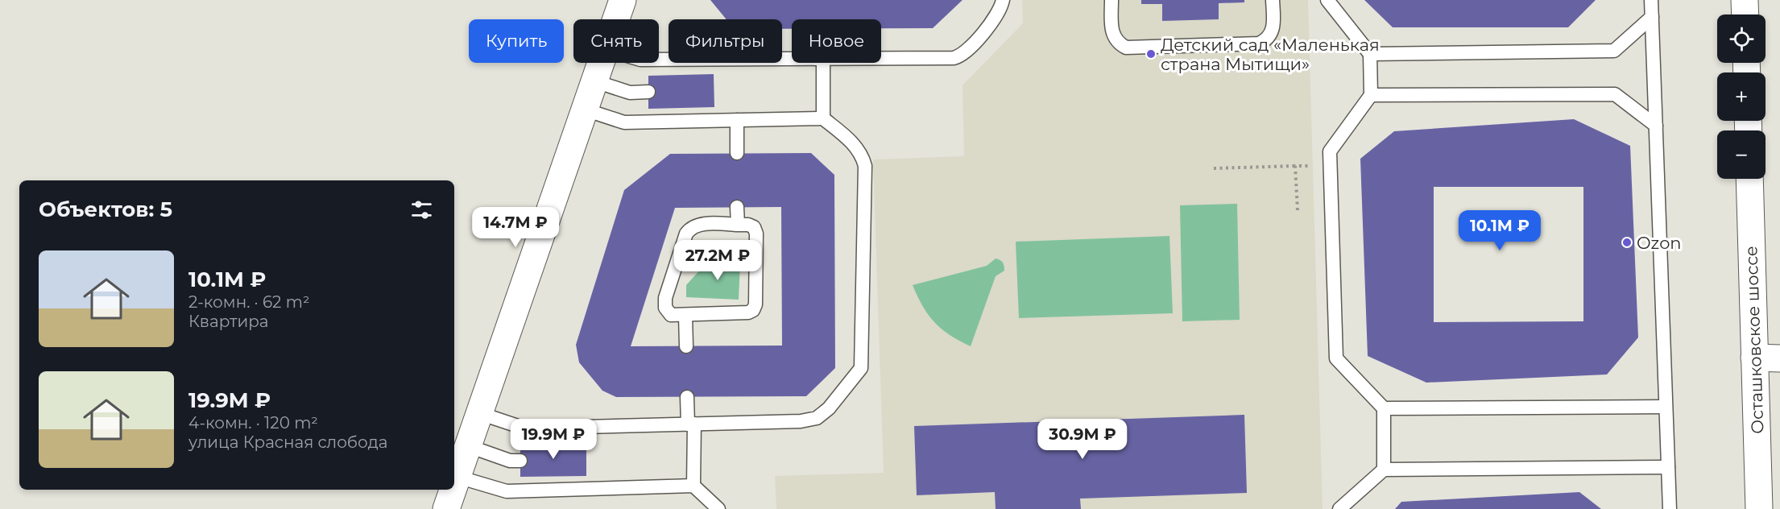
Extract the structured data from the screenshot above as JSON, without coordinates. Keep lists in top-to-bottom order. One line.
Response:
{"streets":{"street":["Осташковское шоссе"]},"places":["Детский сад «Маленькая страна Мытищи»","Ozon"],"page":{"map_buttons":["+","−"],"chip":["Купить","Снять","Фильтры","Новое"],"heading":"Объектов: 5","price":["14.7M ₽","10.1M ₽","27.2M ₽","19.9M ₽","30.9M ₽"],"list":[{"name":"10.1M ₽","note":"2-комн. · 62 m² · Квартира"},{"name":"19.9M ₽","note":"4-комн. · 120 m² · улица Красная слобода"}]}}
